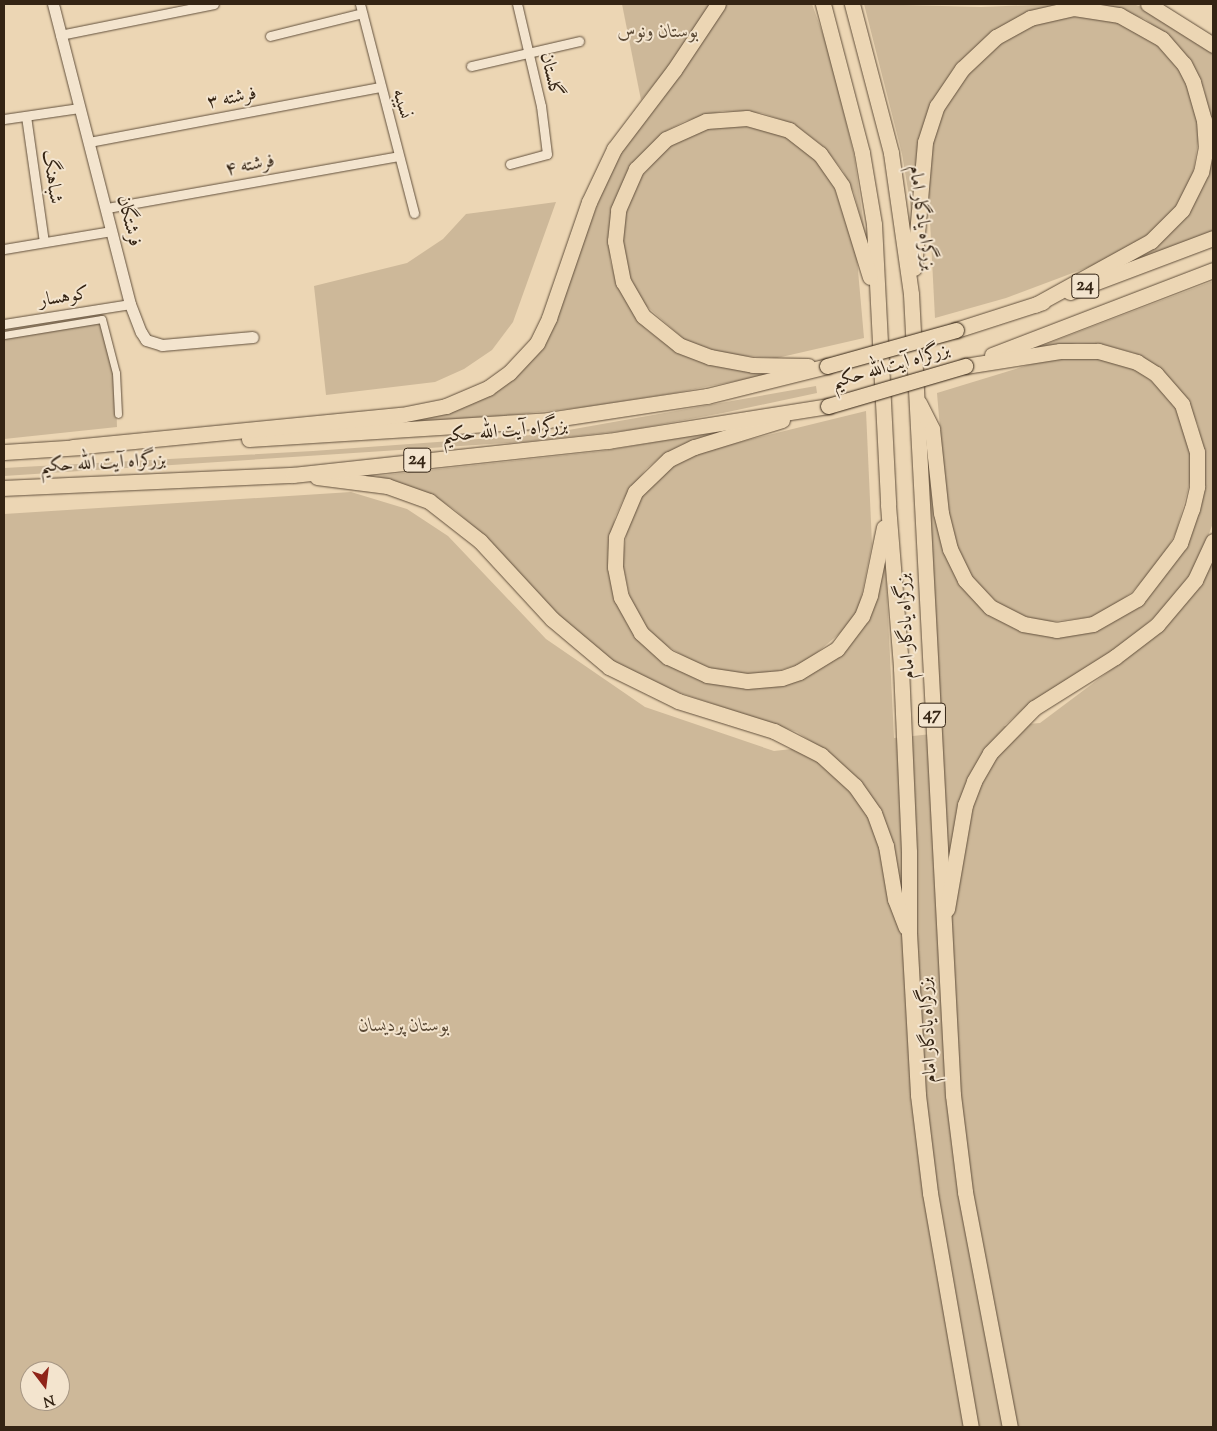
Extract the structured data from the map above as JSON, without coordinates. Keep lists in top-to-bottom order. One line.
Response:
{"streets":{"highway":["بزرگراه یادگار امام","24","بزرگراه آیت‌الله حکیم","بزرگراه آیت الله حکیم","47"],"street":["گلستان","فرشته ۳","نسیبه","فرشته ۴","شباهنگ","فرشتگان","کوهسار"]},"crossings":[["فرشته ۳","نسیبه"],["فرشته ۳","فرشتگان"],["نسیبه","فرشته ۴"],["فرشته ۴","فرشتگان"],["فرشتگان","کوهسار"],["24","بزرگراه آیت‌الله حکیم"],["بزرگراه آیت‌الله حکیم","بزرگراه آیت الله حکیم"]],"parks":["بوستان ونوس","بوستان پردیسان"],"north":"bottom"}
